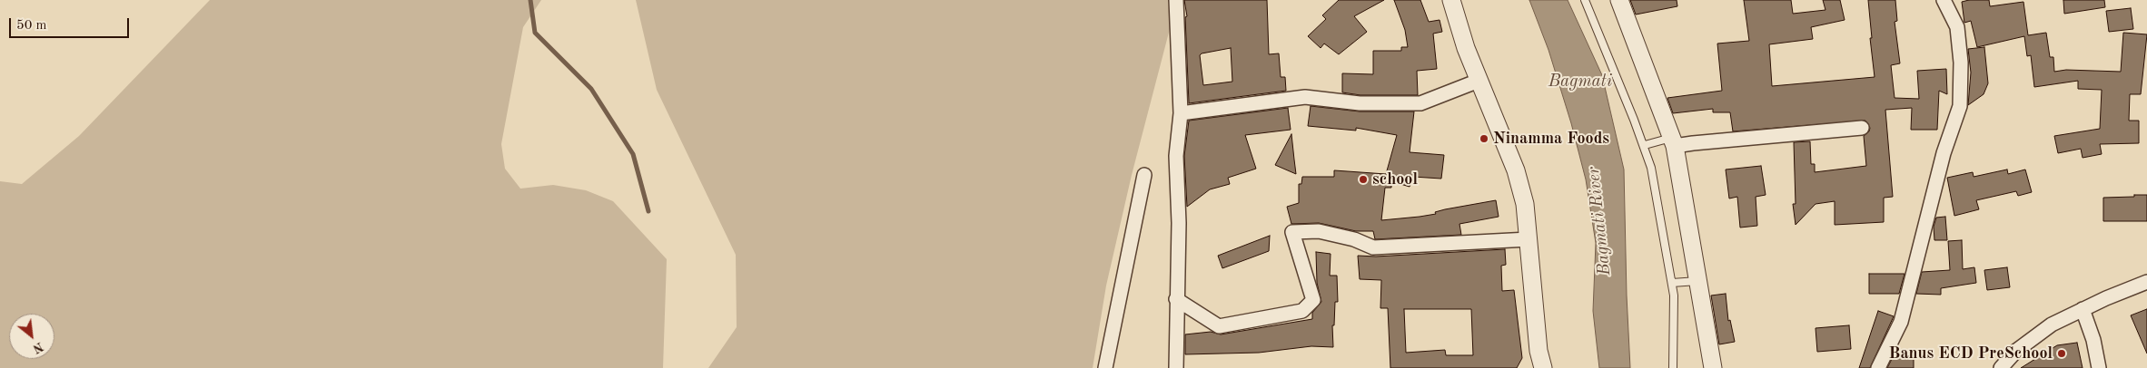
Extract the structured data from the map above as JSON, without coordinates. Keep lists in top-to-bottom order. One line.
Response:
{"water":["Bagmati","Bagmati River"],"places":["Ninamma Foods","school","Banus ECD PreSchool"],"scale_bar":"50 m","north":"bottom right"}
